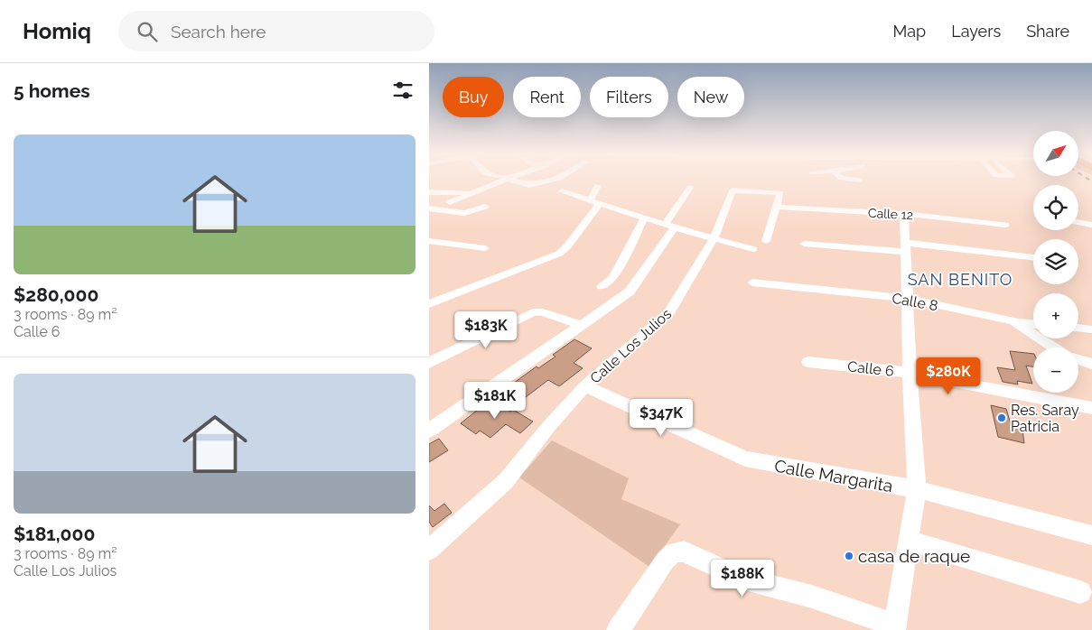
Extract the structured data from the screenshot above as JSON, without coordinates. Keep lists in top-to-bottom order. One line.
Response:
{"streets":{"street":["Calle 12","Calle 8","Calle Los Julios","Calle 6","Calle Margarita"]},"crossings":[["Calle 12","Calle Los Julios"],["Calle Los Julios","Calle Margarita"]],"districts":["SAN BENITO"],"places":["Res. Saray Patricia","casa de raque"],"north":"top right","page":{"header":"Homiq","search":"Search here","nav":["Map","Layers","Share"],"heading":"5 homes","chip":["Buy","Rent","Filters","New"],"list":[{"name":"$280,000","note":"3 rooms · 89 m² · Calle 6"},{"name":"$181,000","note":"3 rooms · 89 m² · Calle Los Julios"}],"map_buttons":["+","−"],"price":["$183K","$280K","$181K","$347K","$188K"]}}
